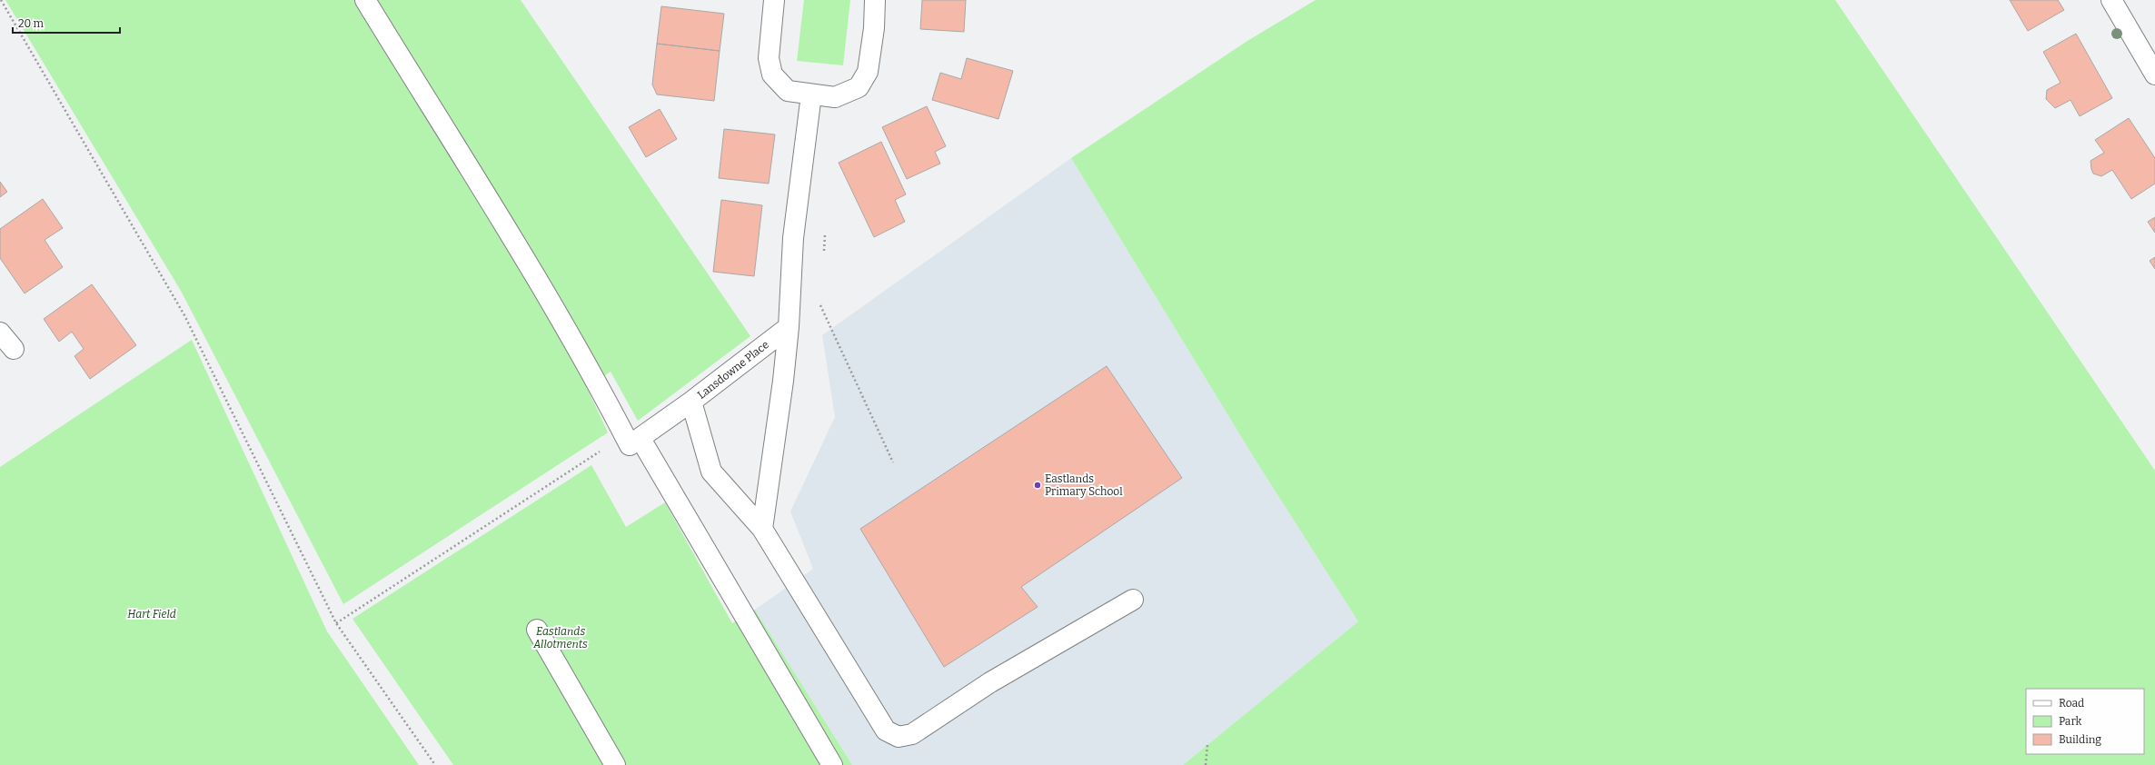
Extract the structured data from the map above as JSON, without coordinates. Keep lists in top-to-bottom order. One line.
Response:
{"streets":{"street":["Lansdowne Place"]},"parks":["Hart Field","Eastlands Allotments"],"places":["Eastlands Primary School"],"legend":["Road","Park","Building"],"scale_bar":"20 m"}
